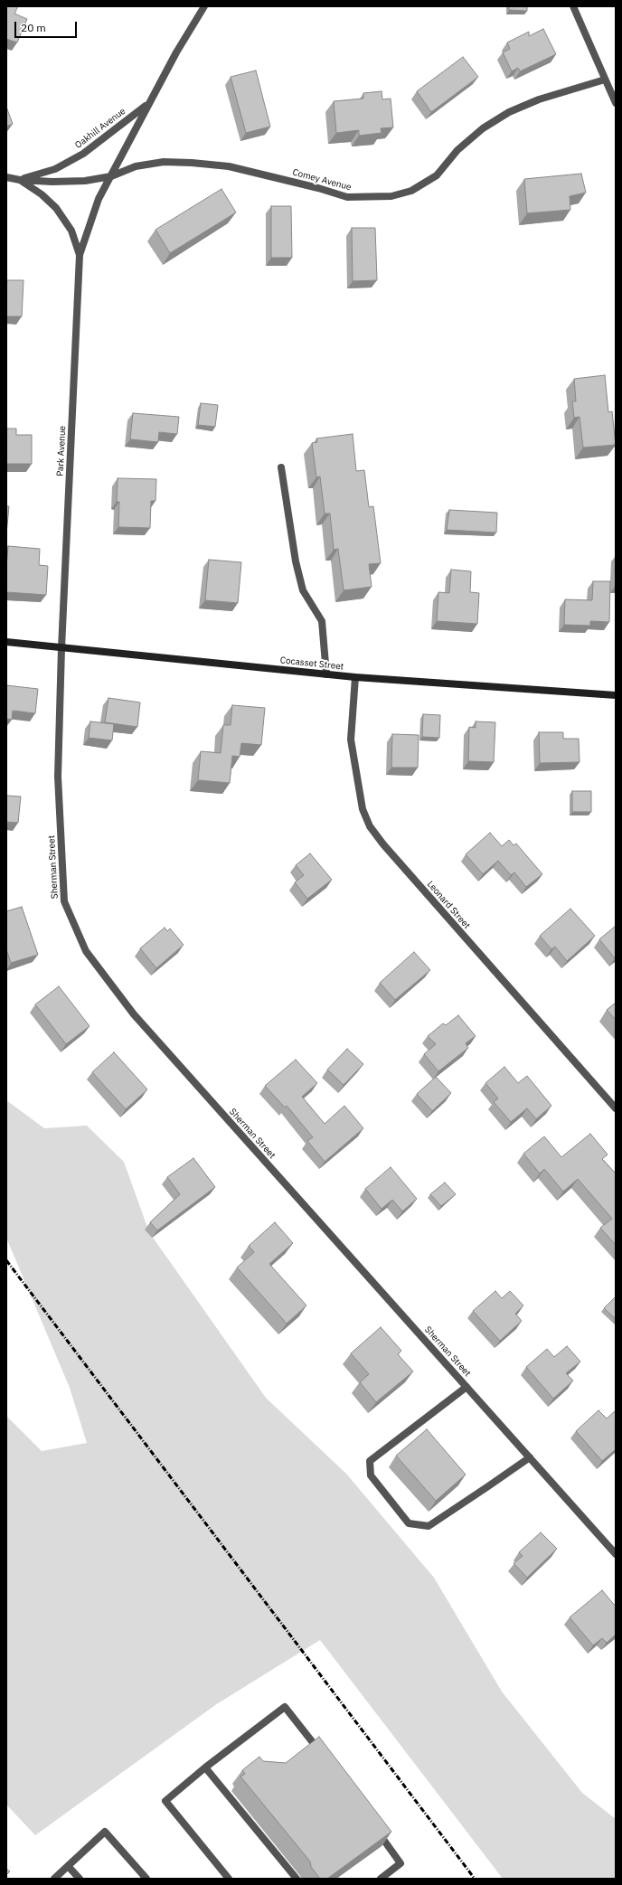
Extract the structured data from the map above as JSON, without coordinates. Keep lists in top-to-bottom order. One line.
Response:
{"streets":{"main road":["Cocasset Street"],"street":["Oakhill Avenue","Comey Avenue","Park Avenue","Sherman Street","Leonard Street"]},"crossings":[["Oakhill Avenue","Comey Avenue"],["Oakhill Avenue","Park Avenue"],["Comey Avenue","Park Avenue"],["Park Avenue","Cocasset Street"],["Park Avenue","Sherman Street"],["Cocasset Street","Sherman Street"],["Cocasset Street","Leonard Street"]],"scale_bar":"20 m"}
